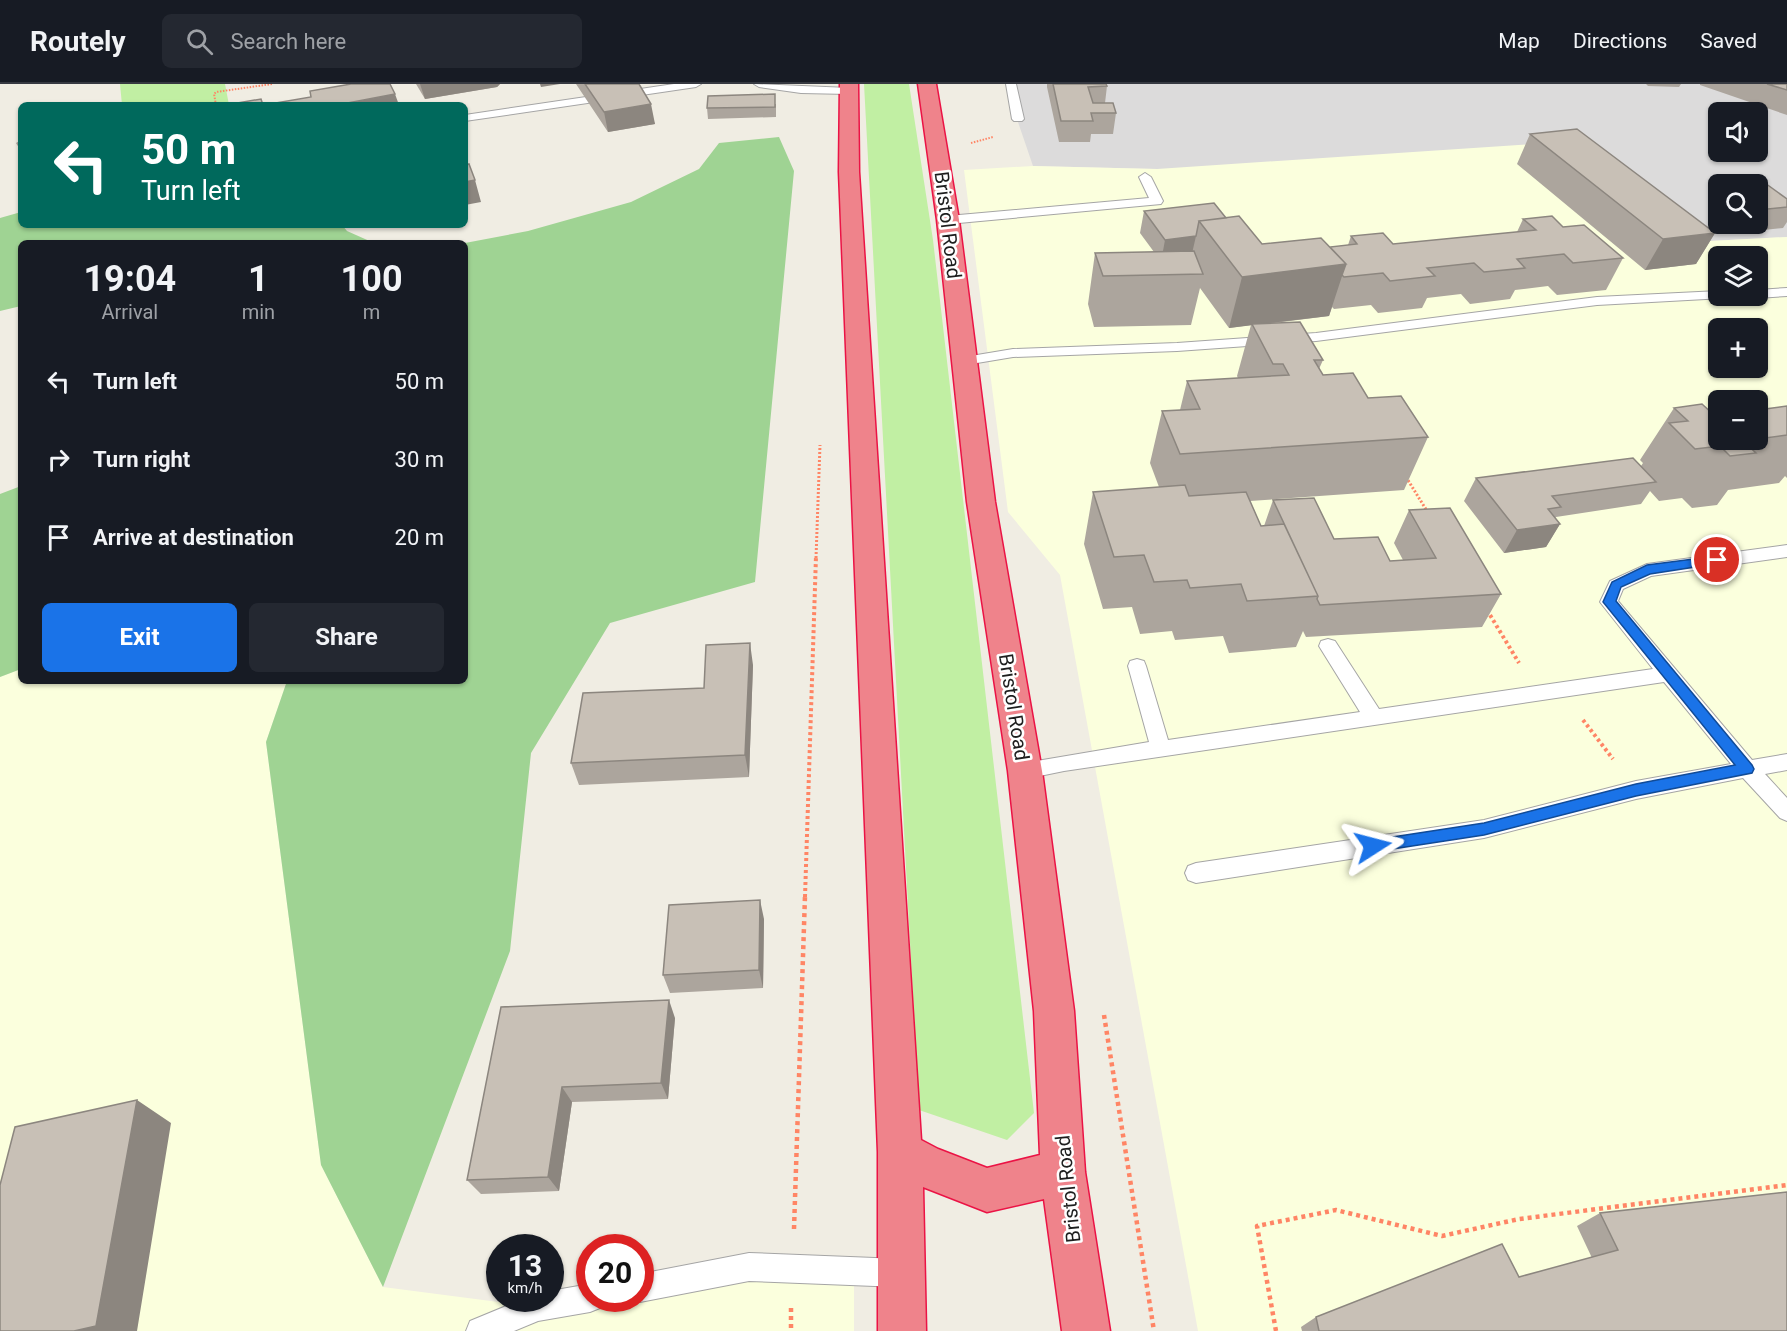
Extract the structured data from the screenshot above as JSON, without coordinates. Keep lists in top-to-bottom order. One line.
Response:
{"streets":{"highway":["Bristol Road"]},"page":{"header":"Routely","search":"Search here","nav":["Map","Directions","Saved"],"map_buttons":["+","−"],"turn":["50 m","Turn left"],"eta":["19:04","Arrival","1","min","100","m"],"list":[{"name":"Turn left","value":"50 m"},{"name":"Turn right","value":"30 m"},{"name":"Arrive at destination","value":"20 m"}],"buttons":["Exit","Share"],"speed":"13 km/h","limit":"20"}}
